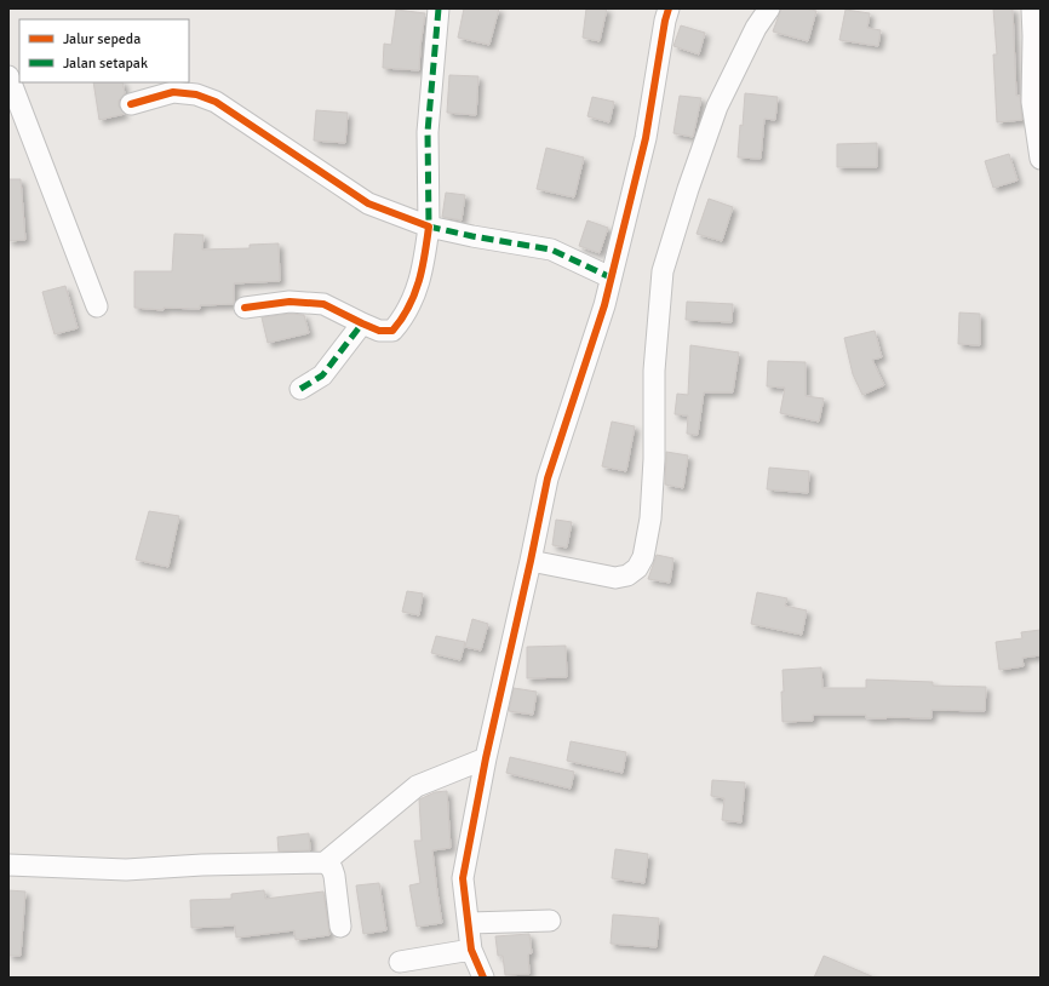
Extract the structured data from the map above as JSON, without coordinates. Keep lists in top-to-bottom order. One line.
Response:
{"legend":["Jalur sepeda","Jalan setapak"]}
